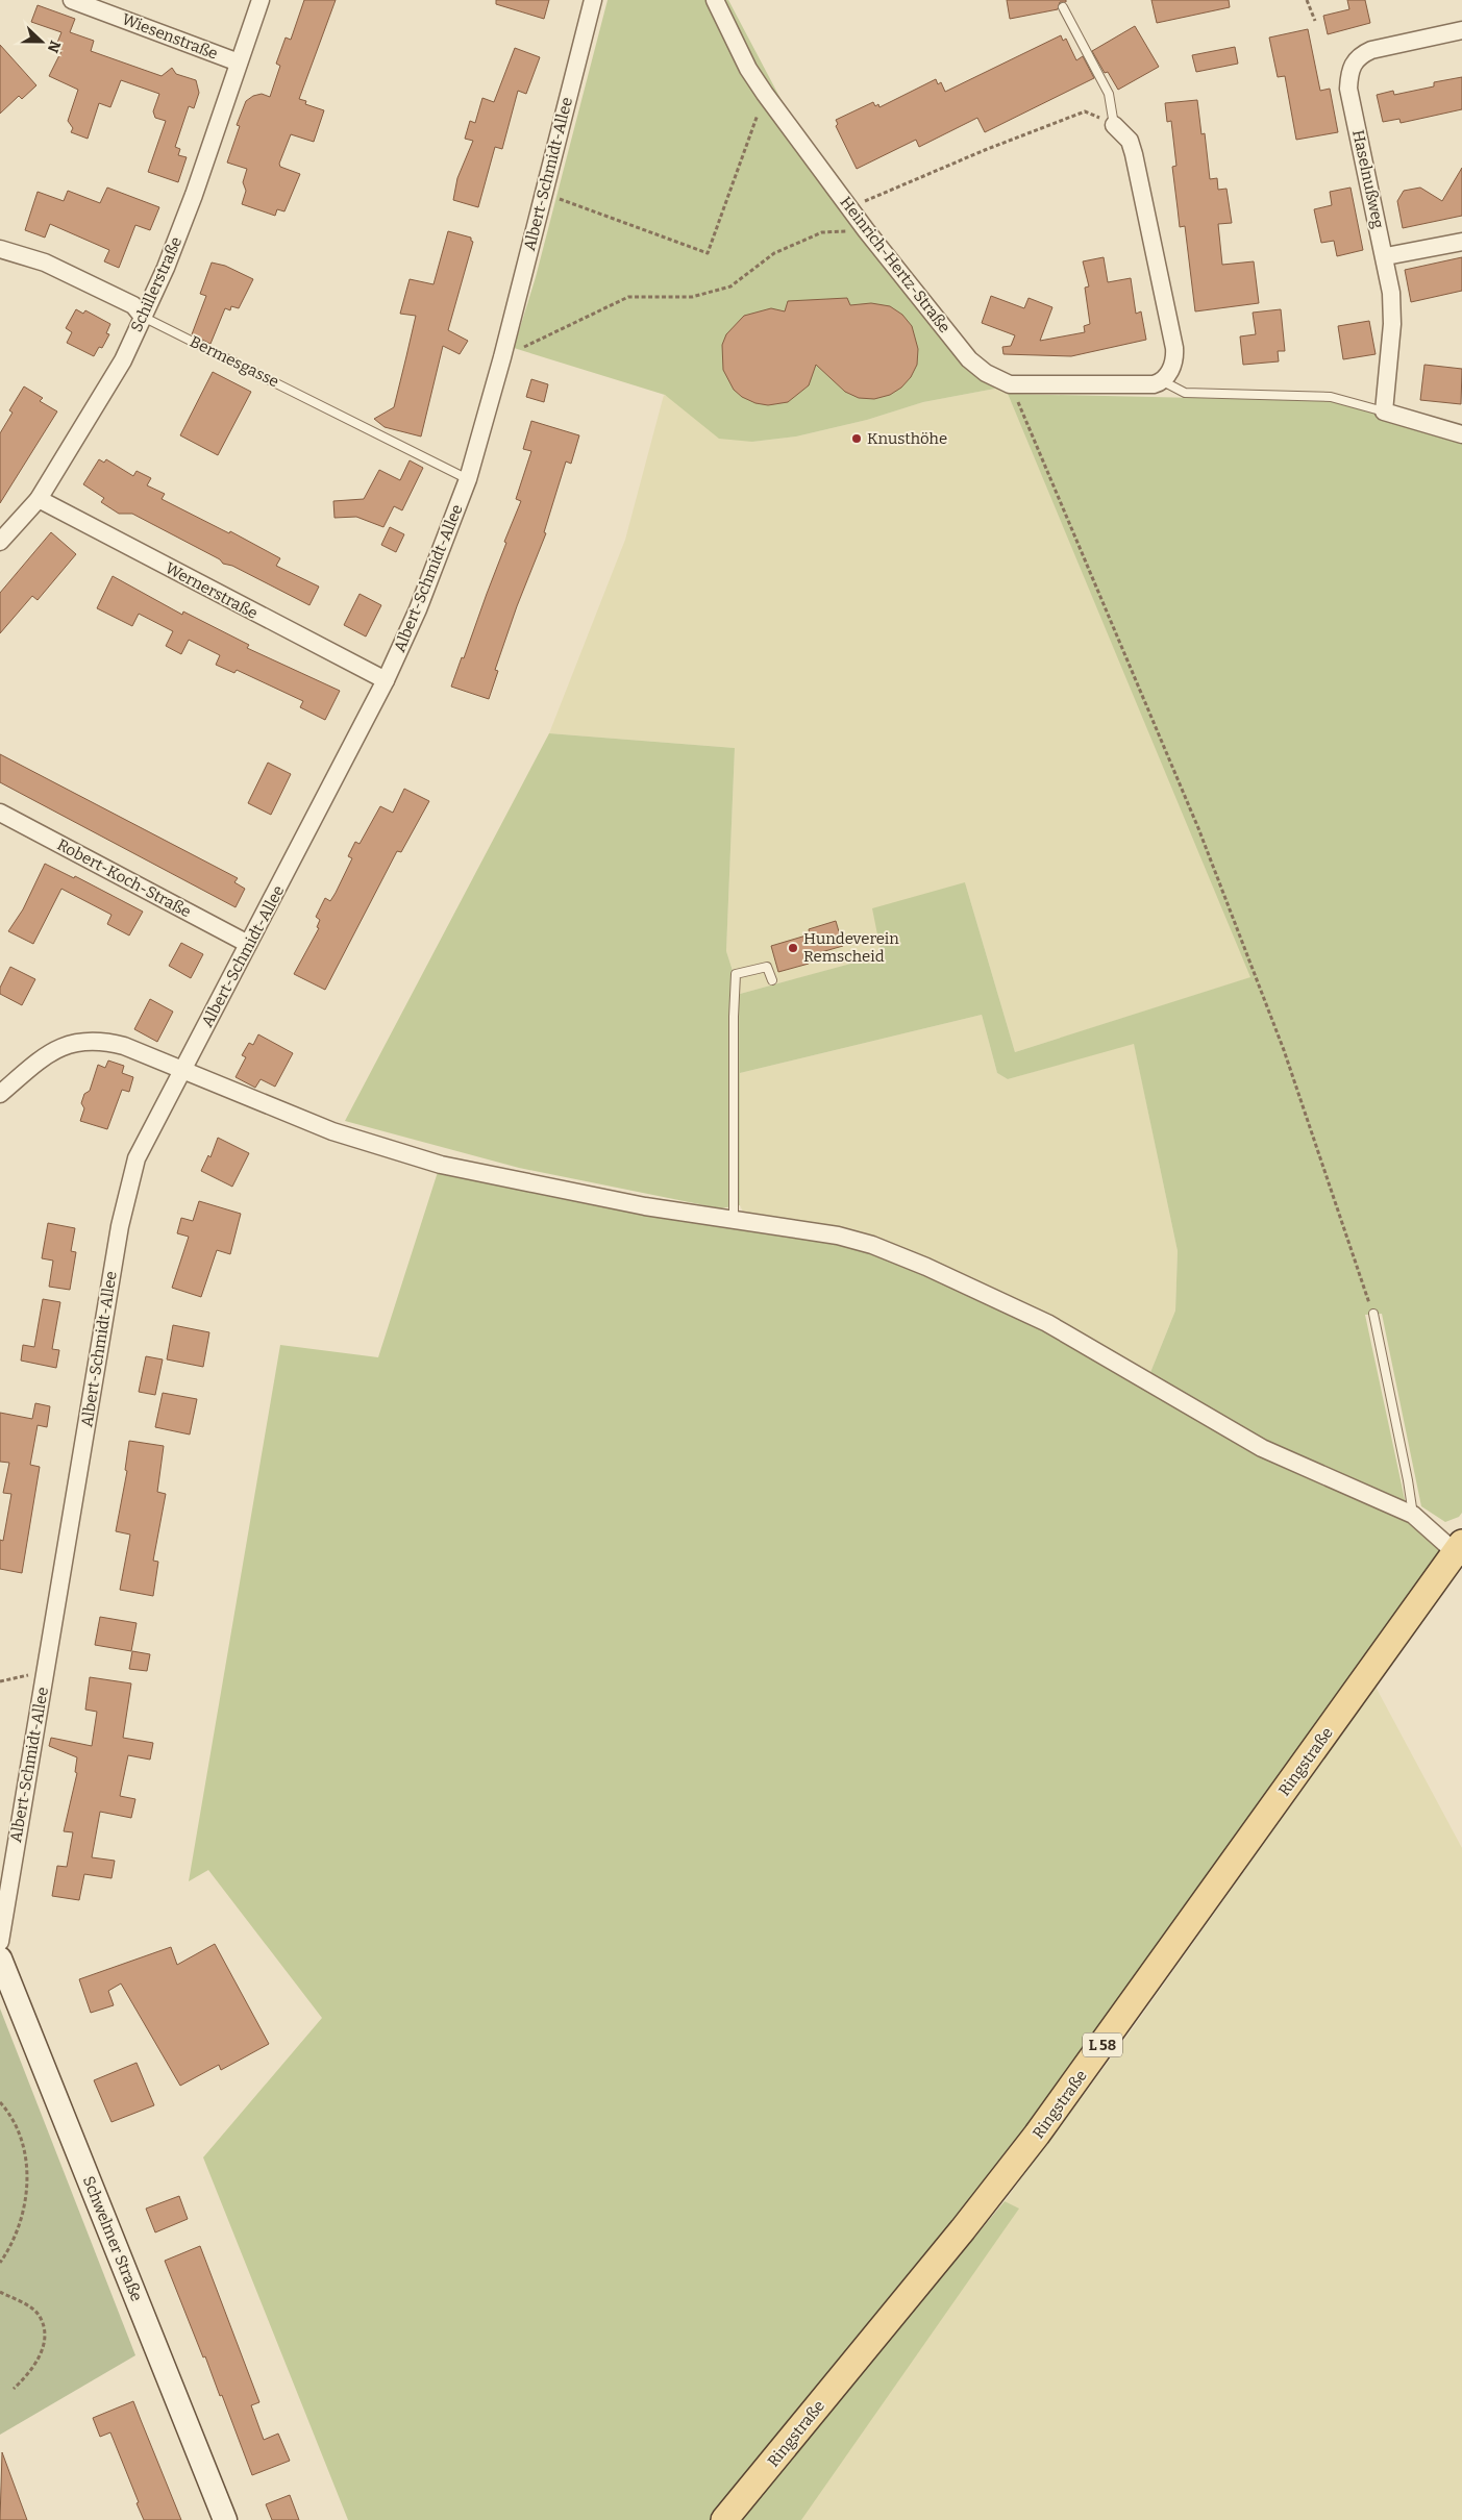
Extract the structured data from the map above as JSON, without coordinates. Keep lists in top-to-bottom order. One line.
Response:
{"streets":{"main road":["Ringstraße","L 58"],"street":["Wiesenstraße","Albert-Schmidt-Allee","Haselnußweg","Heinrich-Hertz-Straße","Schillerstraße","Bermesgasse","Wernerstraße","Robert-Koch-Straße","Schwelmer Straße"]},"crossings":[["Wiesenstraße","Schillerstraße"],["Albert-Schmidt-Allee","Bermesgasse"],["Albert-Schmidt-Allee","Wernerstraße"],["Albert-Schmidt-Allee","Robert-Koch-Straße"],["Schillerstraße","Bermesgasse"],["Schillerstraße","Wernerstraße"]],"places":["Knusthöhe","Hundeverein Remscheid"],"north":"right"}
